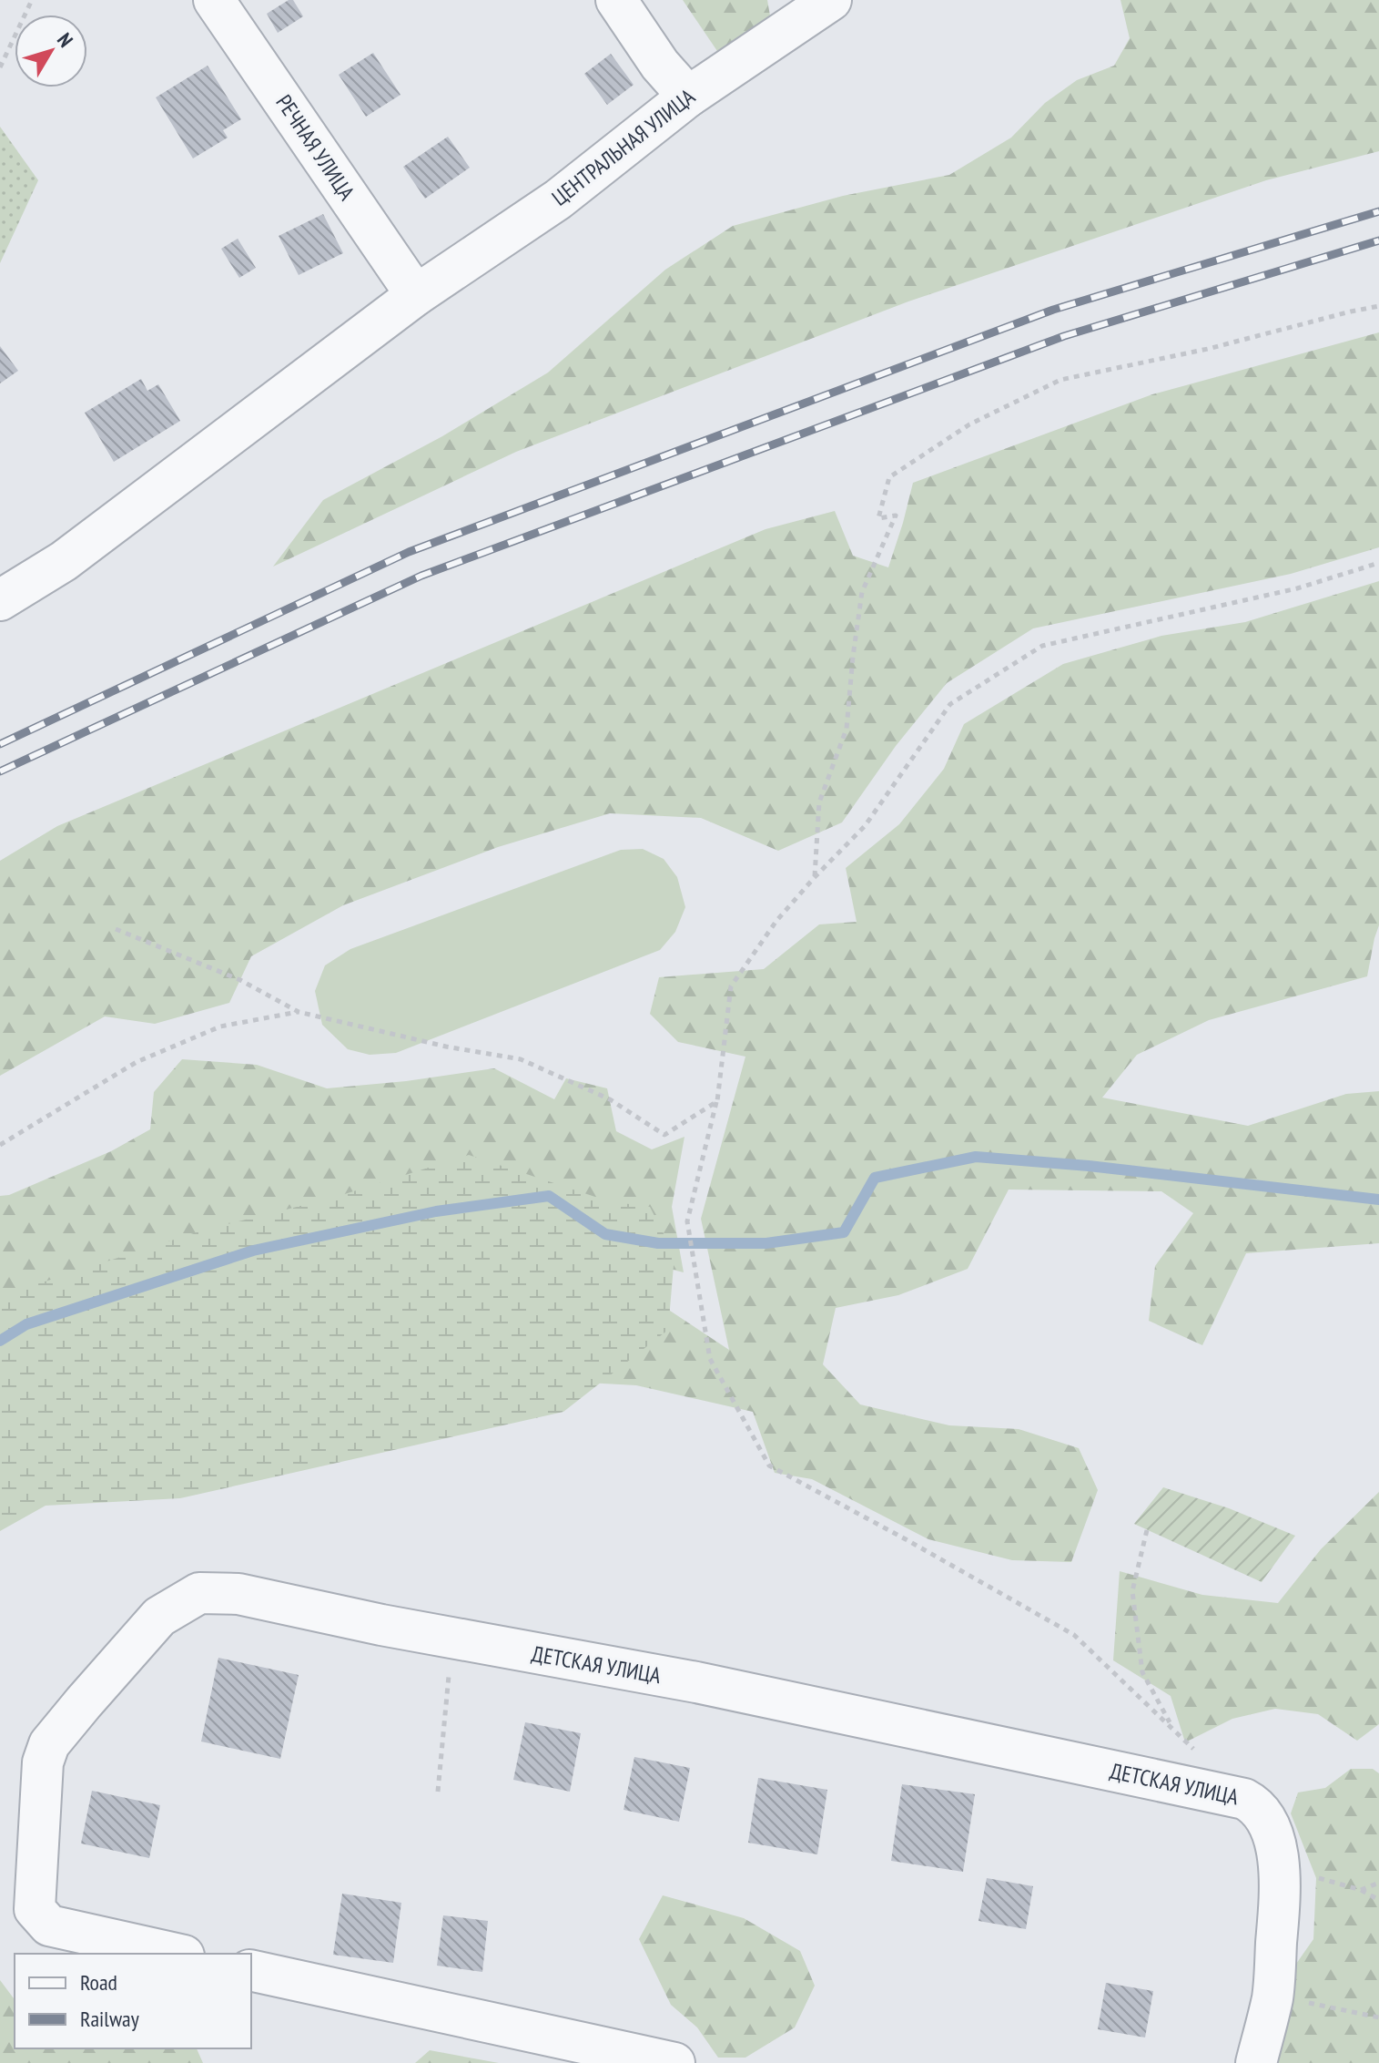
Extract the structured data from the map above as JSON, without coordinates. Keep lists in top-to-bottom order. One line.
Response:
{"streets":{"street":["РЕЧНАЯ УЛИЦА","ЦЕНТРАЛЬНАЯ УЛИЦА","ДЕТСКАЯ УЛИЦА"]},"crossings":[["РЕЧНАЯ УЛИЦА","ЦЕНТРАЛЬНАЯ УЛИЦА"]],"legend":["Road","Railway"],"north":"top right"}
